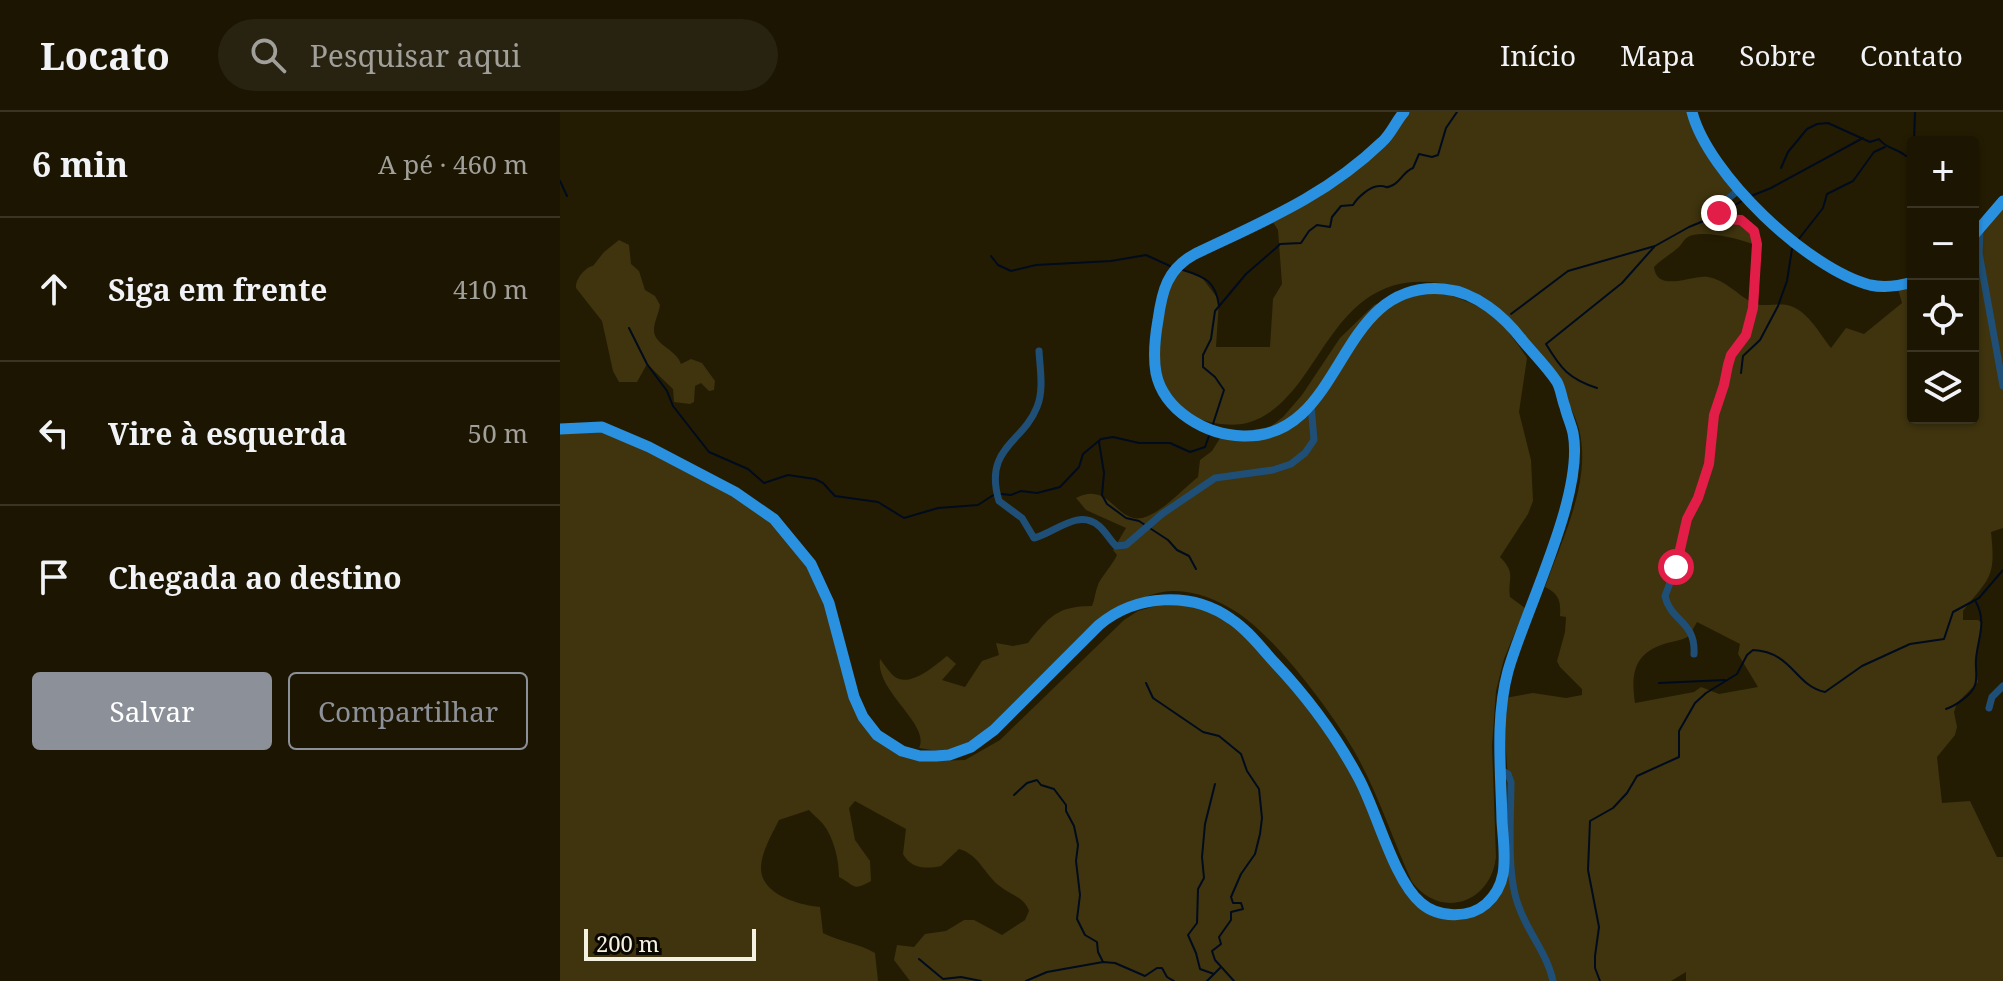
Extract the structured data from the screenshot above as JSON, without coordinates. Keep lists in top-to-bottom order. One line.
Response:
{"scale_bar":"200 m","page":{"header":"Locato","search":"Pesquisar aqui","nav":["Início","Mapa","Sobre","Contato"],"heading":["6 min","A pé · 460 m"],"map_buttons":["+","−"],"list":[["Siga em frente","410 m"],["Vire à esquerda","50 m"],"Chegada ao destino"],"buttons":["Salvar","Compartilhar"],"scale":"200 m"}}
